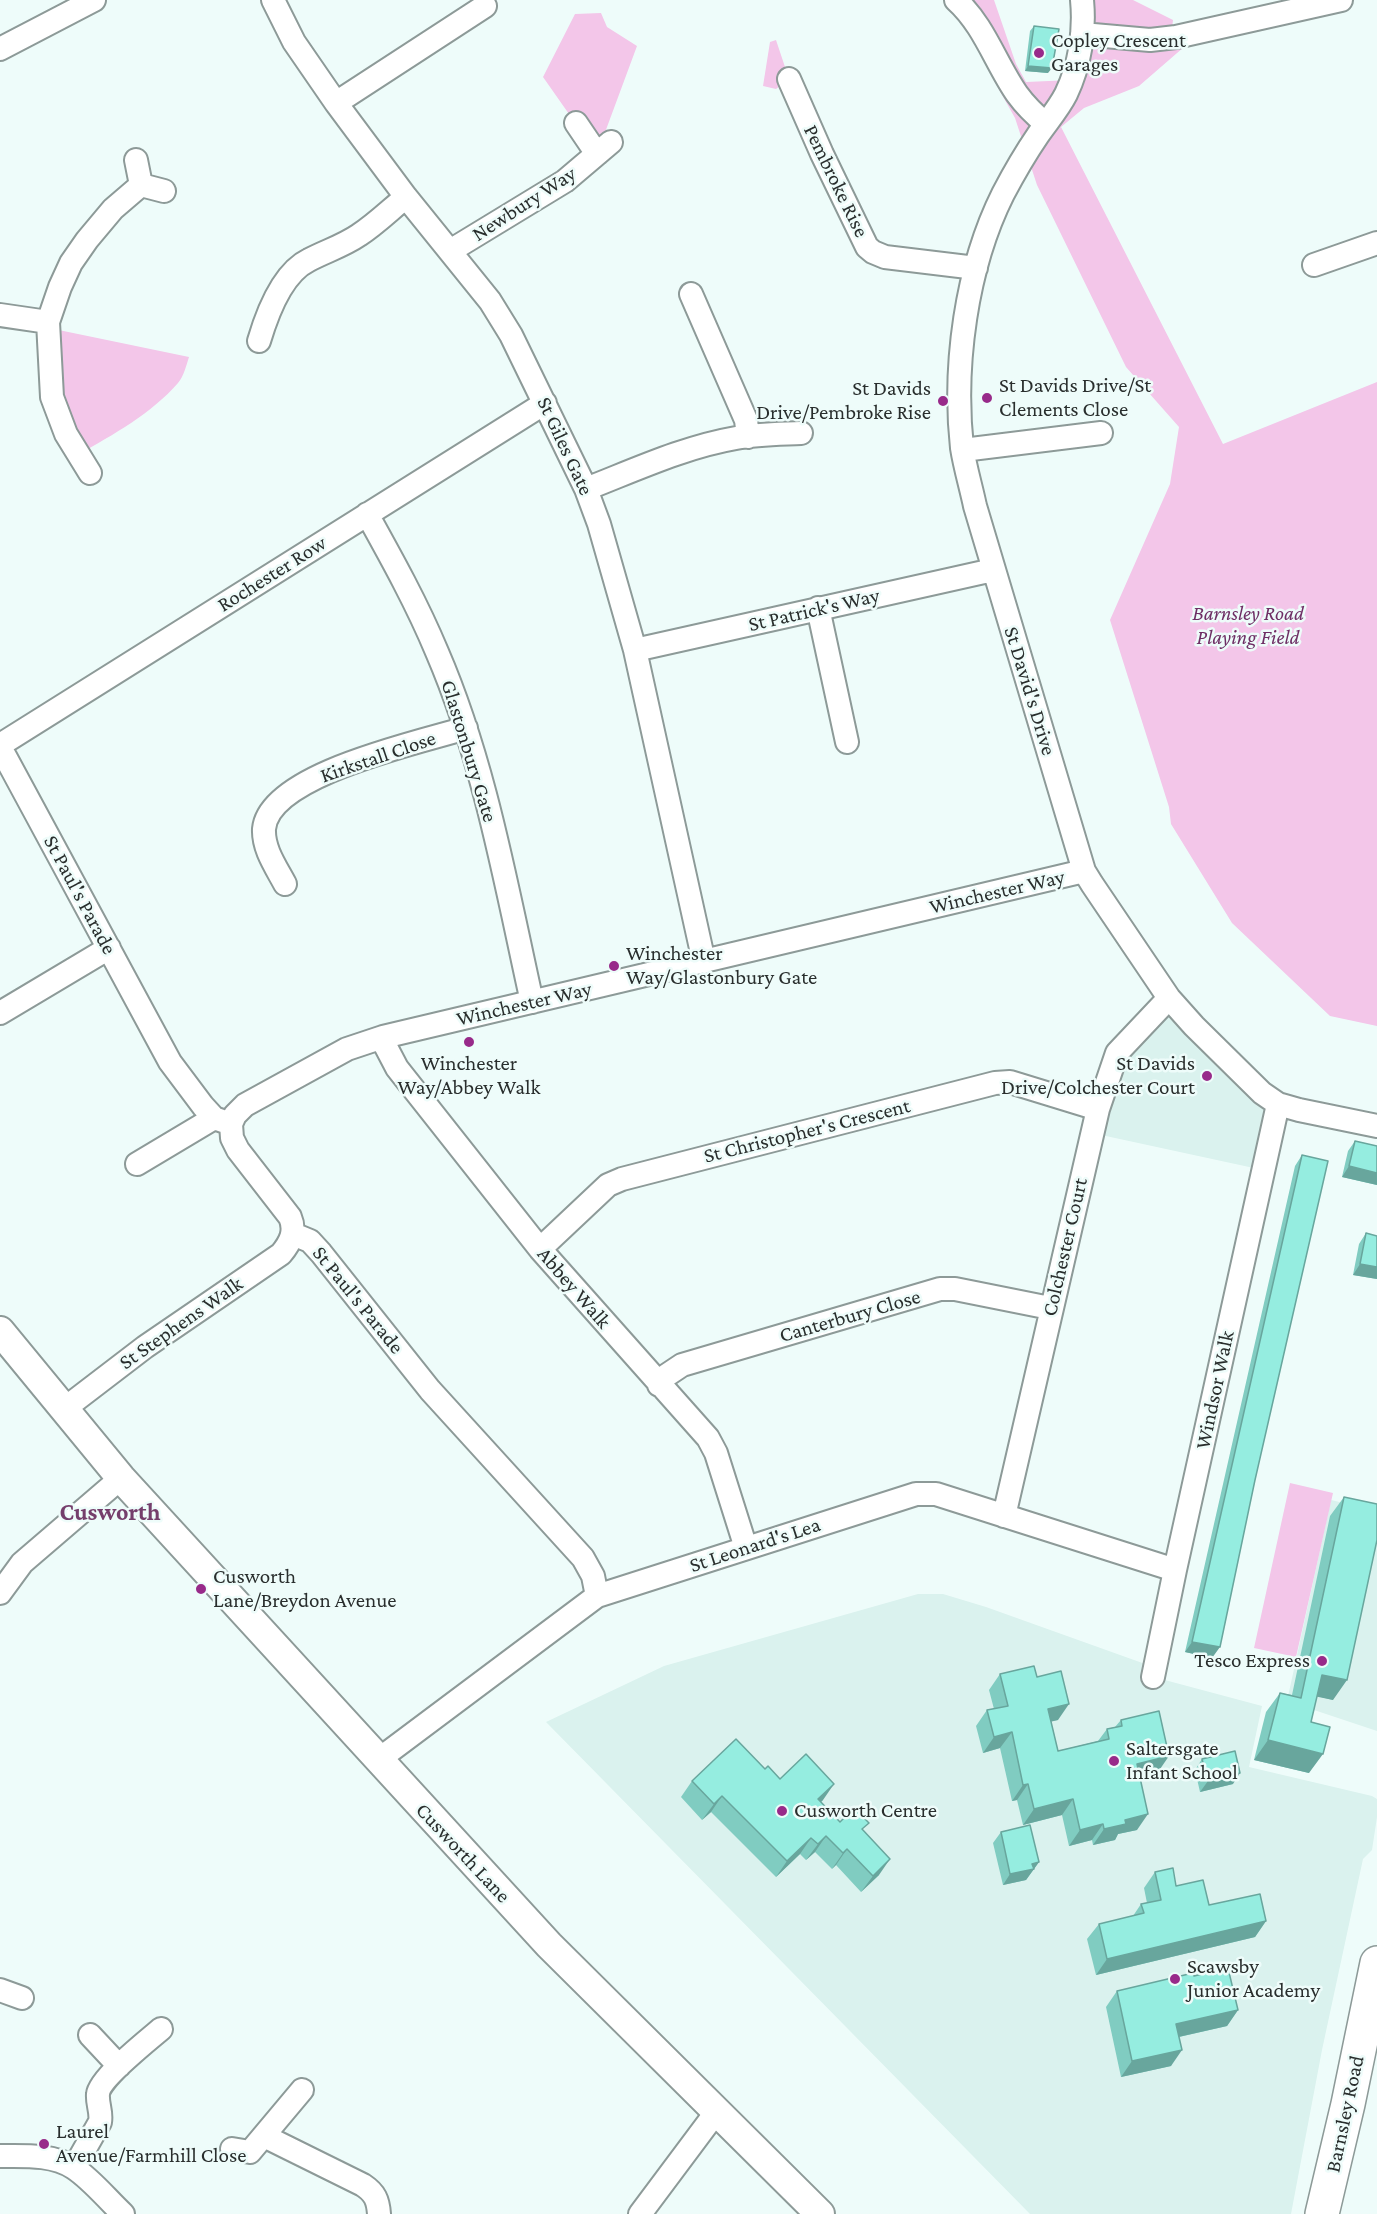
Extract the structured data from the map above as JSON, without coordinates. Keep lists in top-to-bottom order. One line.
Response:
{"streets":{"highway":["Barnsley Road"],"street":["Pembroke Rise","Newbury Way","St Giles Gate","Rochester Row","St Patrick's Way","St David's Drive","Glastonbury Gate","Kirkstall Close","Winchester Way","St Paul's Parade","St Christopher's Crescent","Colchester Court","Abbey Walk","Canterbury Close","St Stephens Walk","Windsor Walk","St Leonard's Lea","Cusworth Lane"]},"crossings":[["Pembroke Rise","St David's Drive"],["Newbury Way","St Giles Gate"],["St Giles Gate","Rochester Row"],["St Giles Gate","St Patrick's Way"],["St Giles Gate","Winchester Way"],["Rochester Row","Glastonbury Gate"],["Rochester Row","St Paul's Parade"],["St Patrick's Way","St David's Drive"],["St David's Drive","Winchester Way"],["St David's Drive","Colchester Court"],["St David's Drive","Windsor Walk"],["Glastonbury Gate","Kirkstall Close"],["Glastonbury Gate","Winchester Way"],["Winchester Way","St Paul's Parade"],["Winchester Way","Abbey Walk"],["St Paul's Parade","St Stephens Walk"],["St Paul's Parade","St Leonard's Lea"],["St Christopher's Crescent","Colchester Court"],["St Christopher's Crescent","Abbey Walk"],["Colchester Court","Canterbury Close"],["Colchester Court","St Leonard's Lea"],["Abbey Walk","Canterbury Close"],["Abbey Walk","St Leonard's Lea"],["St Stephens Walk","Cusworth Lane"],["Windsor Walk","St Leonard's Lea"],["St Leonard's Lea","Cusworth Lane"]],"districts":["Cusworth"],"parks":["Barnsley Road Playing Field"],"places":["Copley Crescent Garages","St Davids Drive/St Clements Close","St Davids Drive/Pembroke Rise","Winchester Way/Glastonbury Gate","Winchester Way/Abbey Walk","St Davids Drive/Colchester Court","Cusworth Lane/Breydon Avenue","Tesco Express","Saltersgate Infant School","Cusworth Centre","Scawsby Junior Academy","Laurel Avenue/Farmhill Close"]}
